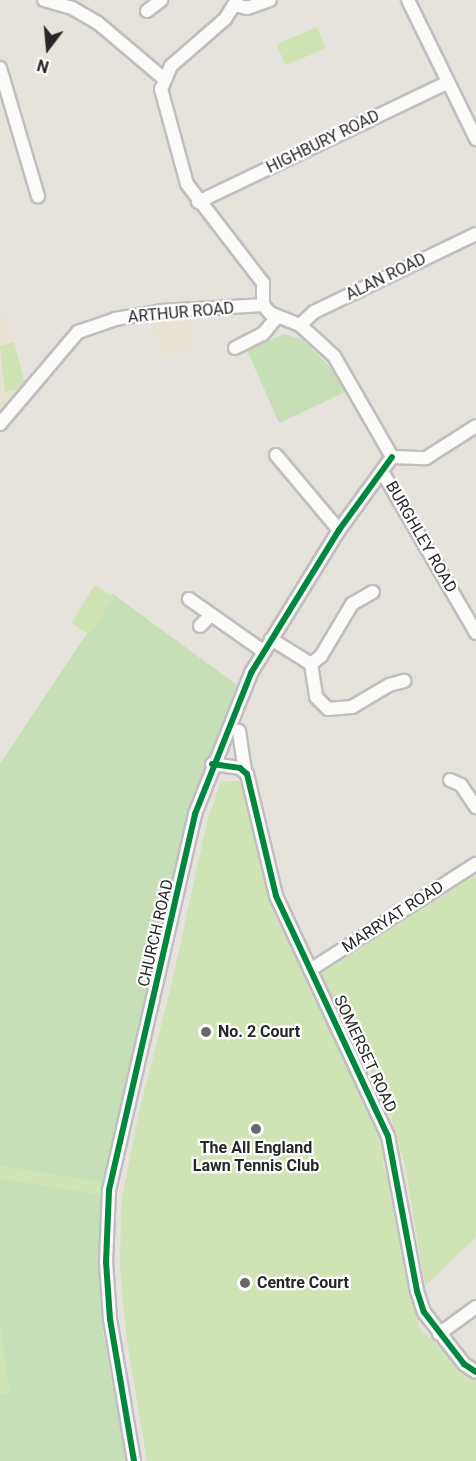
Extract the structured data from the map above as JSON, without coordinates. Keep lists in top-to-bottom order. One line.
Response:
{"streets":{"street":["HIGHBURY ROAD","ALAN ROAD","ARTHUR ROAD","BURGHLEY ROAD","MARRYAT ROAD","CHURCH ROAD","SOMERSET ROAD"]},"crossings":[["BURGHLEY ROAD","CHURCH ROAD"],["MARRYAT ROAD","SOMERSET ROAD"]],"places":["No. 2 Court","The All England Lawn Tennis Club","Centre Court"],"north":"bottom"}
